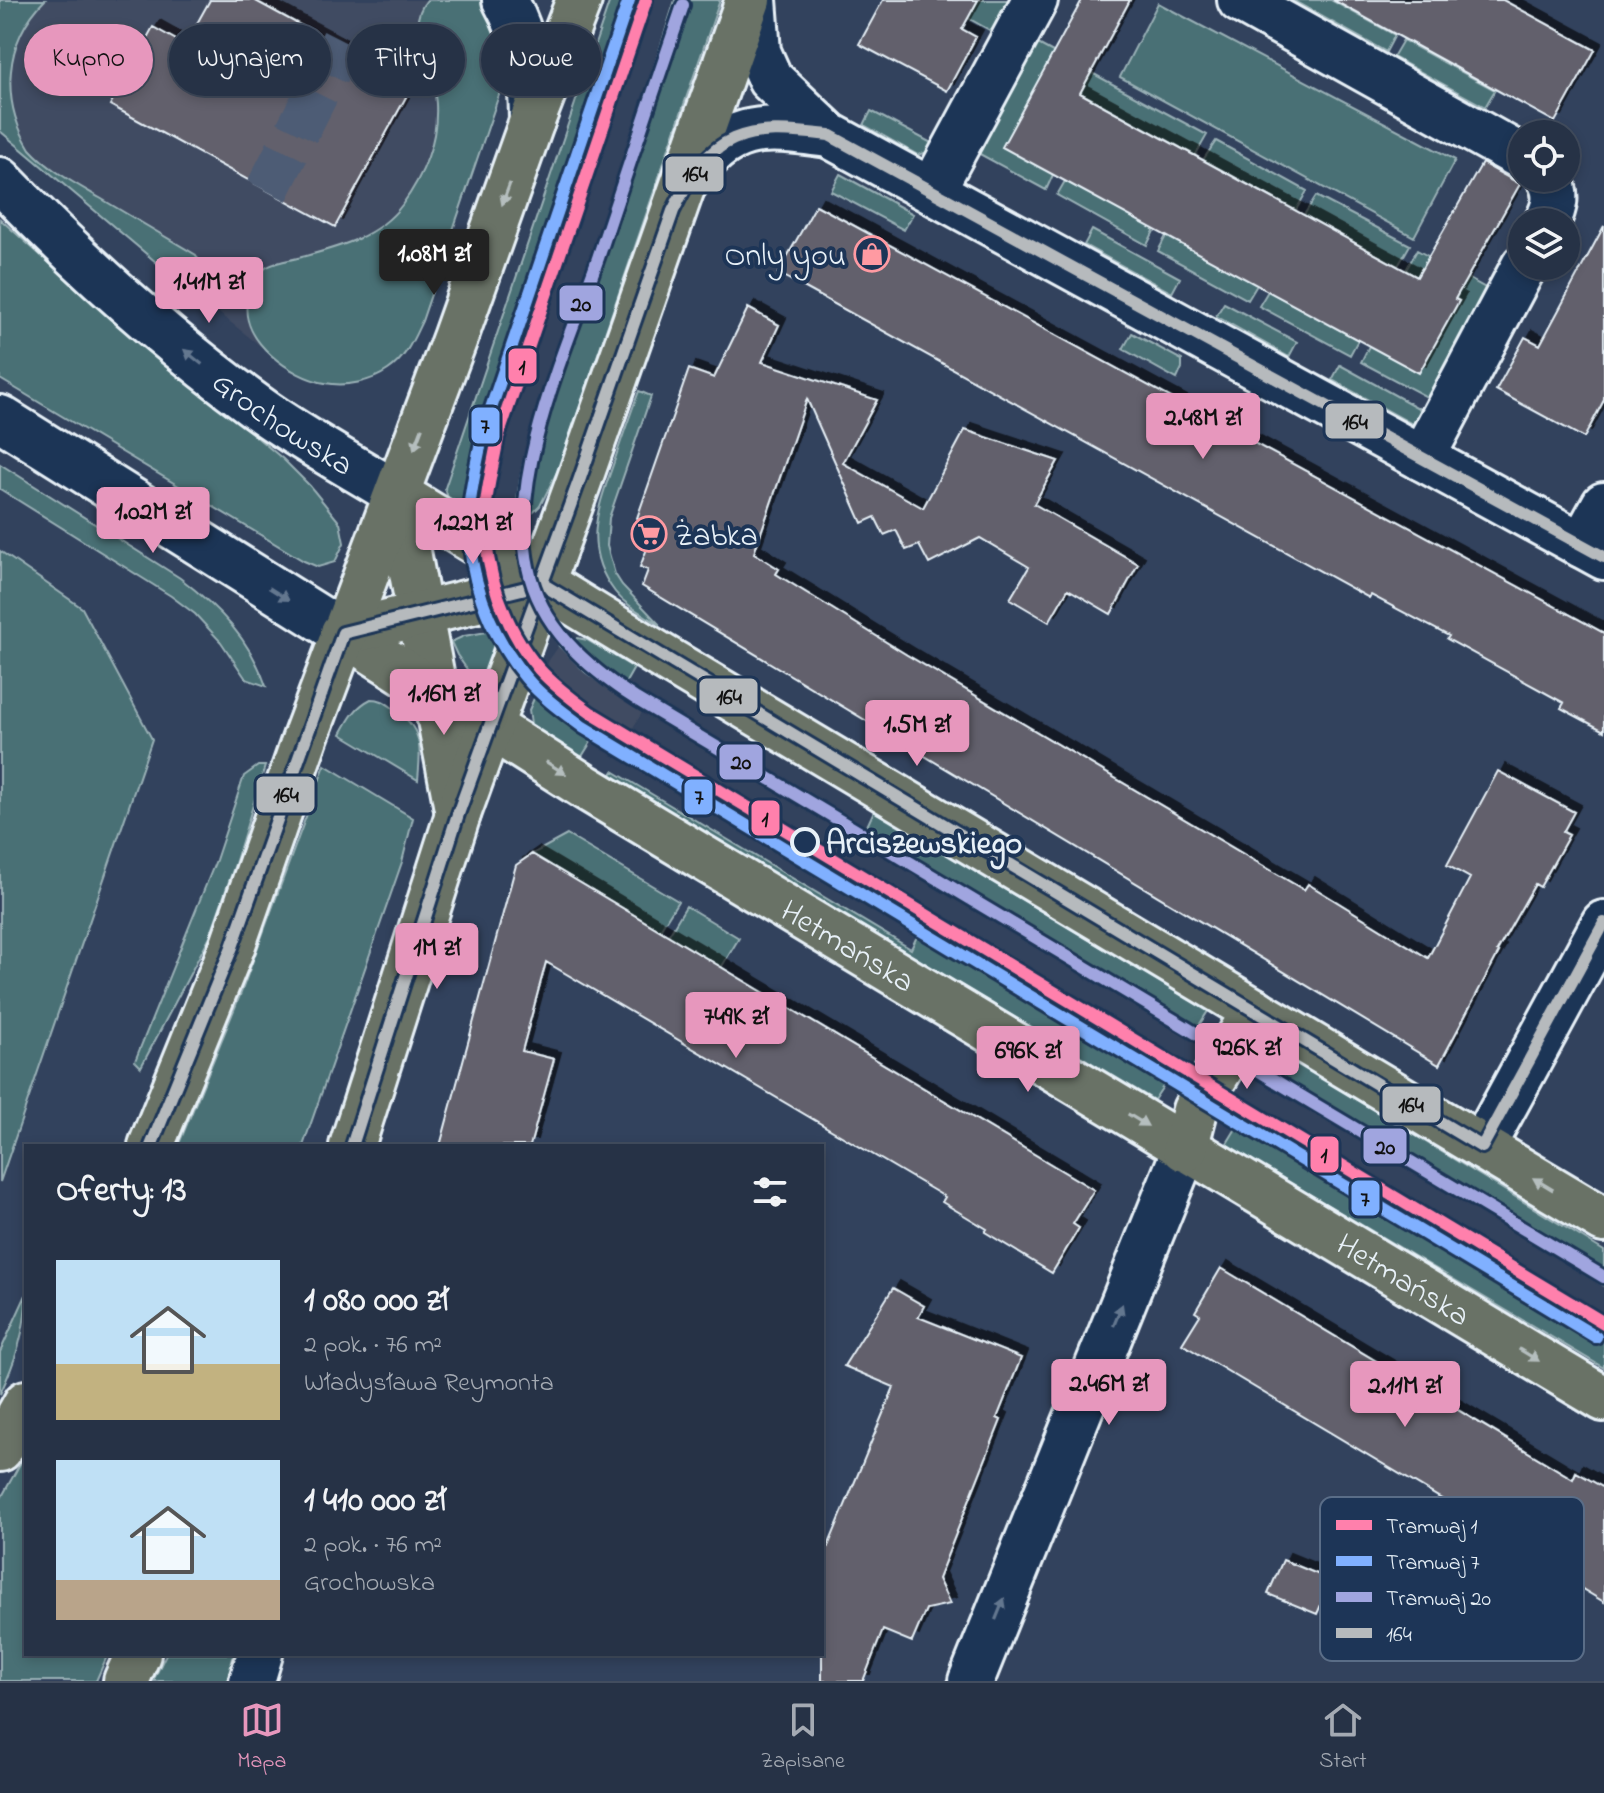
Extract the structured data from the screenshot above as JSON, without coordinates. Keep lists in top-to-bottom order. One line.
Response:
{"streets":{"main road":["Hetmańska"],"street":["Grochowska"]},"places":{"shop":["Only you"],"supermarket":["Żabka"],"other":["Arciszewskiego"]},"lines":["tram line 1","tram line 7","tram line 20","transit line 164"],"legend":["Tramwaj 1","Tramwaj 7","Tramwaj 20","164"],"page":{"chip":["Kupno","Wynajem","Filtry","Nowe"],"price":["1.08M zł","1.41M zł","2.48M zł","1.02M zł","1.22M zł","1.16M zł","1.5M zł","1M zł","749K zł","926K zł","696K zł","2.46M zł","2.11M zł"],"heading":"Oferty: 13","list":[{"name":"1 080 000 zł","note":"2 pok. · 76 m² · Władysława Reymonta"},{"name":"1 410 000 zł","note":"2 pok. · 76 m² · Grochowska"}],"tabs":["Mapa","Zapisane","Start"]}}
